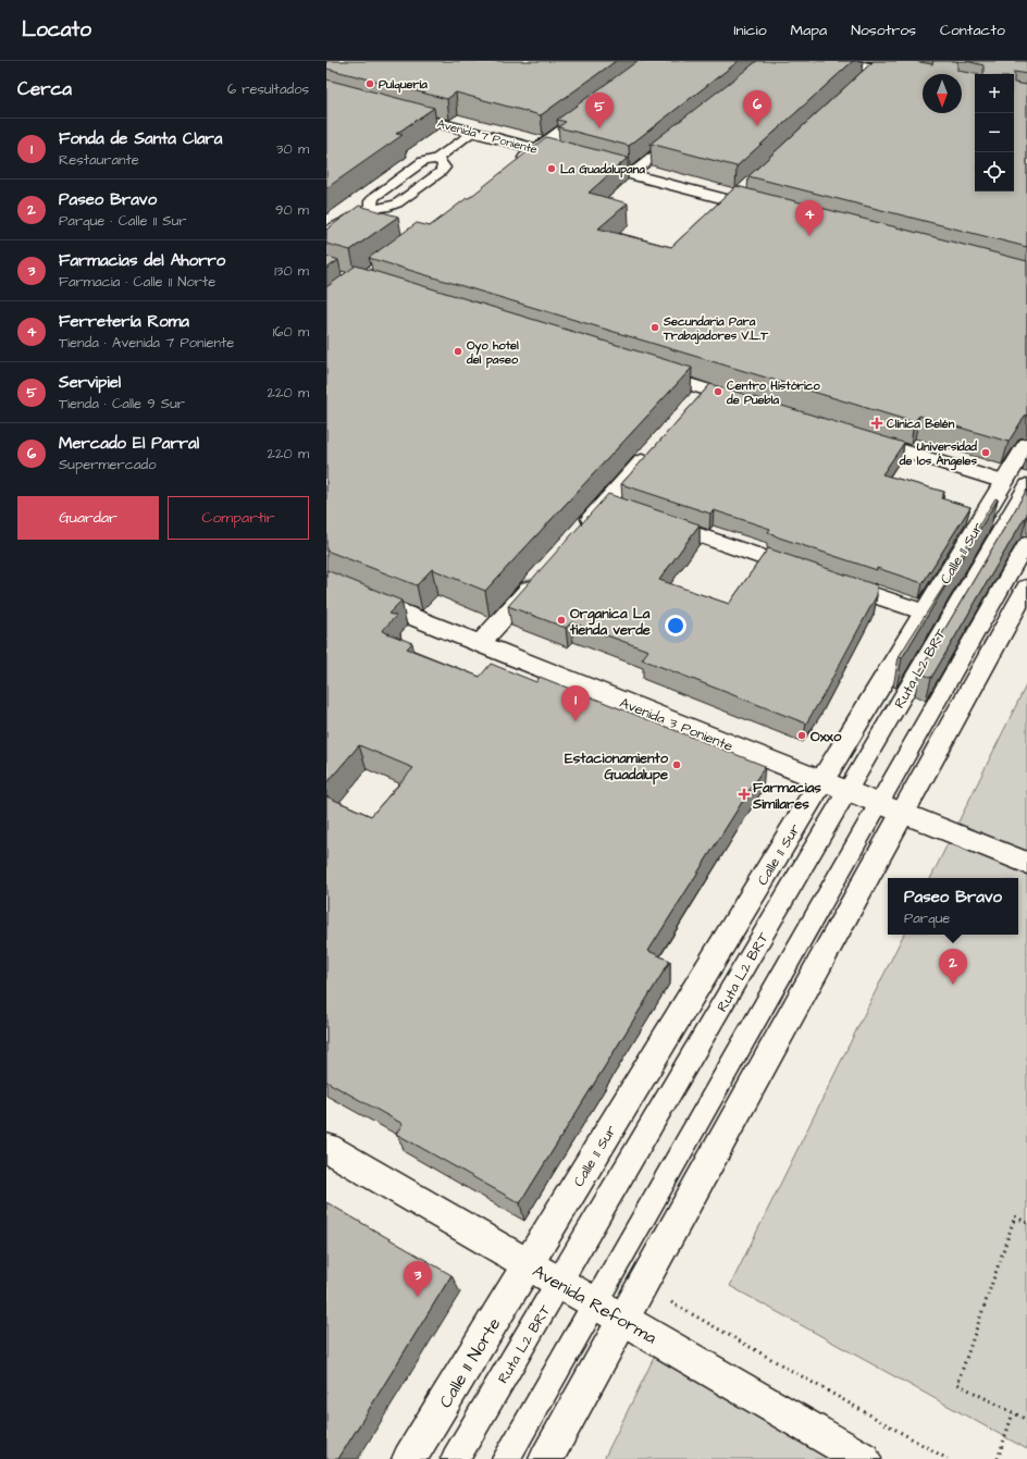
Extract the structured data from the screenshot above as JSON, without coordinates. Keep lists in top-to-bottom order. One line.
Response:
{"streets":{"street":["Avenida 7 Poniente","Calle 11 Sur","Avenida 3 Poniente","Avenida Reforma","Calle 11 Norte"],"lane":["Ruta L2 BRT"]},"crossings":[["Calle 11 Sur","Avenida 3 Poniente"],["Calle 11 Sur","Avenida Reforma"],["Calle 11 Sur","Calle 11 Norte"],["Ruta L2 BRT","Avenida 3 Poniente"],["Ruta L2 BRT","Avenida Reforma"],["Avenida Reforma","Calle 11 Norte"]],"places":{"other":["Pulquería","La Guadalupana","Secundaria Para Trabajadores V.L.T","Oyo hotel del paseo","Centro Histórico de Puebla","Universidad de los Ángeles","Organica La tienda verde","Oxxo","Estacionamiento Guadalupe"],"health":["Clínica Belén","Farmacias Similares"]},"north":"bottom","page":{"header":"Locato","nav":["Inicio","Mapa","Nosotros","Contacto"],"heading":["Cerca","6 resultados"],"map_buttons":["+","−"],"pins":["6","5","4","1","2","3"],"list":[{"mark":"1","name":"Fonda de Santa Clara","note":"Restaurante","value":"30 m"},{"mark":"2","name":"Paseo Bravo","note":"Parque · Calle 11 Sur","value":"90 m"},{"mark":"3","name":"Farmacias del Ahorro","note":"Farmacia · Calle 11 Norte","value":"130 m"},{"mark":"4","name":"Ferretería Roma","note":"Tienda · Avenida 7 Poniente","value":"160 m"},{"mark":"5","name":"Servipiel","note":"Tienda · Calle 9 Sur","value":"220 m"},{"mark":"6","name":"Mercado El Parral","note":"Supermercado","value":"220 m"}],"buttons":["Guardar","Compartir"],"popup":["Paseo Bravo","Parque"]}}
